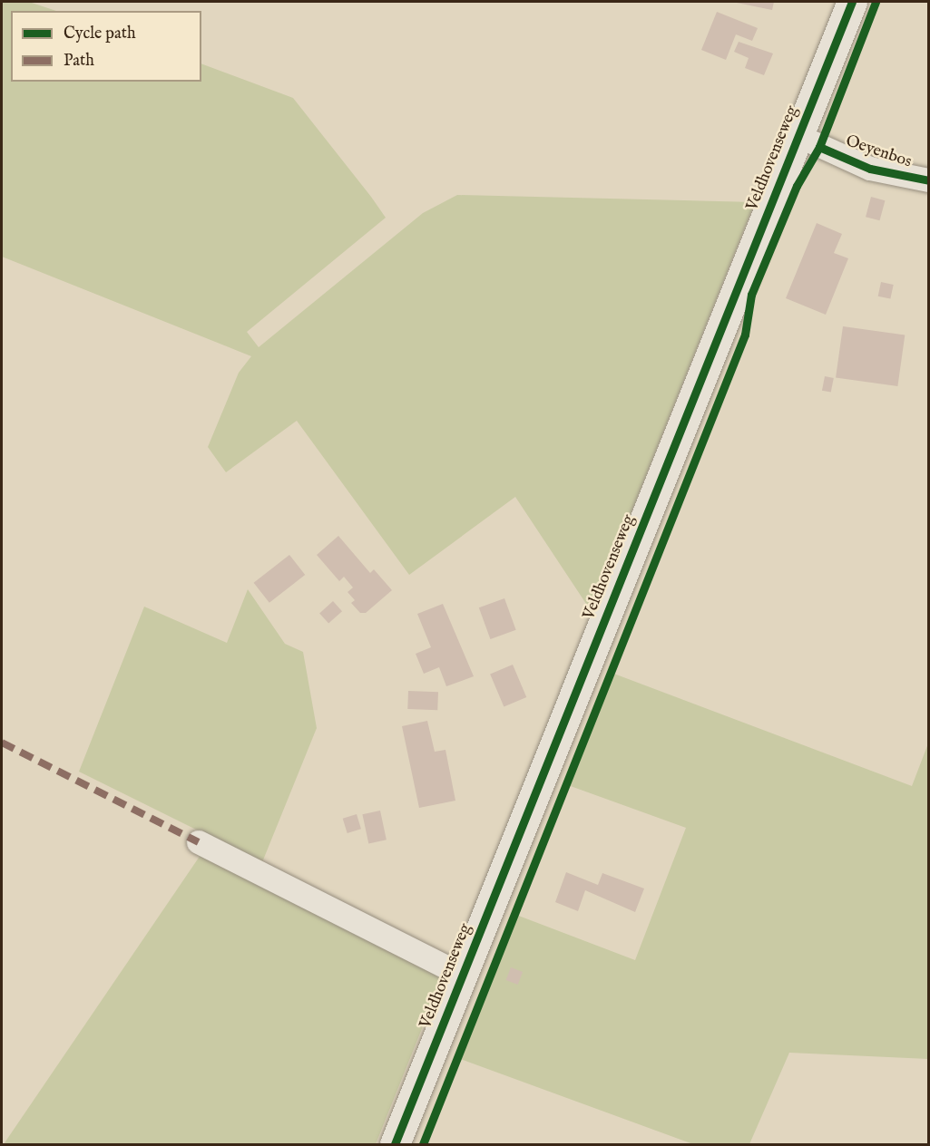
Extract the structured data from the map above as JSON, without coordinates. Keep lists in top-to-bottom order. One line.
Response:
{"streets":{"street":["Oeyenbos","Veldhovenseweg"]},"crossings":[["Oeyenbos","Veldhovenseweg"]],"legend":["Cycle path","Path"]}
